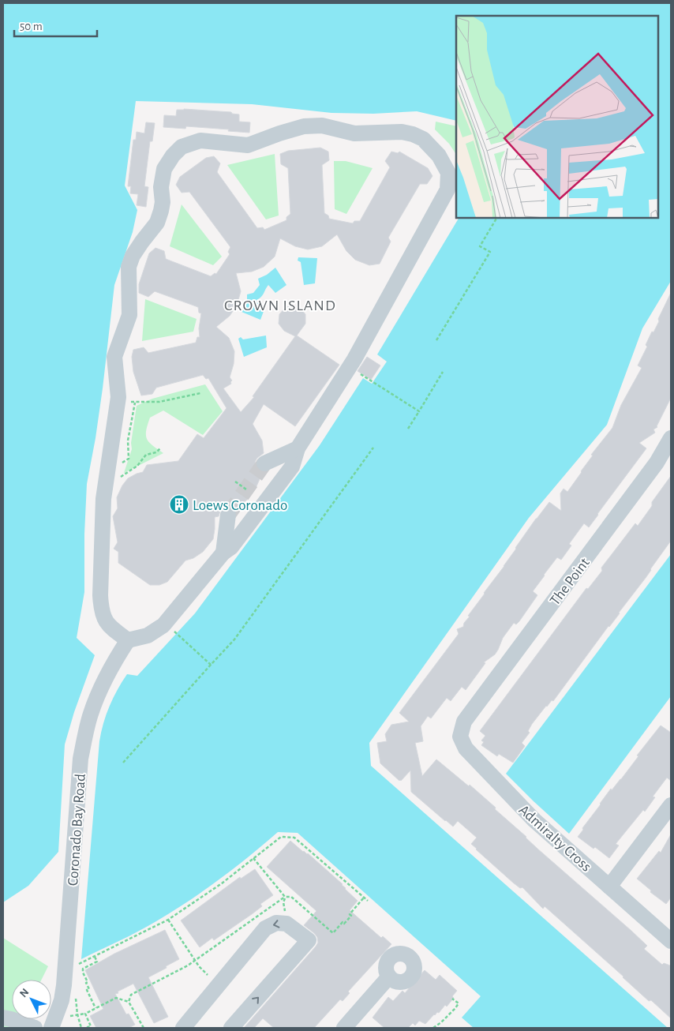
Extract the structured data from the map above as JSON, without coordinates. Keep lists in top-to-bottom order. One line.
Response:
{"streets":{"street":["The Point","Coronado Bay Road","Admiralty Cross"]},"crossings":[["The Point","Admiralty Cross"]],"districts":["CROWN ISLAND"],"places":{"building":["Loews Coronado"]},"scale_bar":"50 m","north":"top left"}
